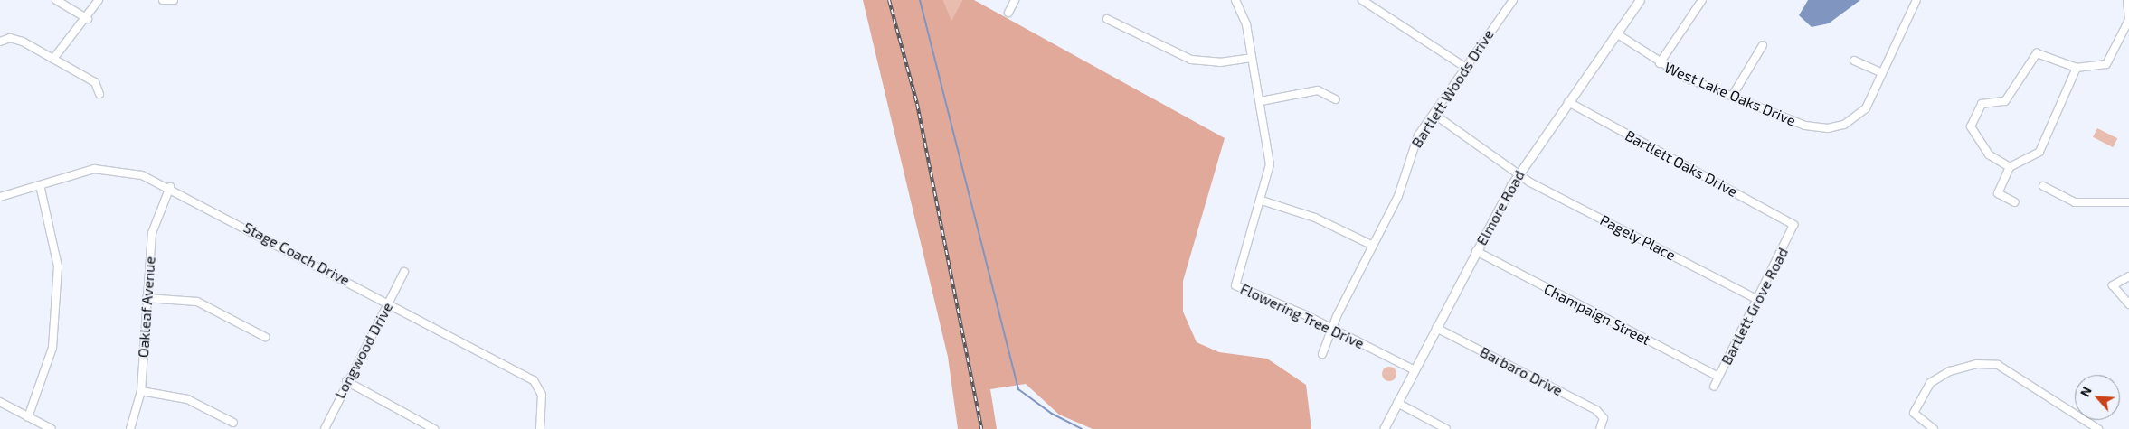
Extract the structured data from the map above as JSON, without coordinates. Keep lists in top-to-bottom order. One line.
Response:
{"streets":{"street":["Bartlett Woods Drive","West Lake Oaks Drive","Bartlett Oaks Drive","Elmore Road","Pagely Place","Stage Coach Drive","Bartlett Grove Road","Oakleaf Avenue","Champaign Street","Flowering Tree Drive","Longwood Drive","Barbaro Drive"]},"crossings":[["Bartlett Woods Drive","Pagely Place"],["Bartlett Woods Drive","Flowering Tree Drive"],["West Lake Oaks Drive","Elmore Road"],["Bartlett Oaks Drive","Elmore Road"],["Bartlett Oaks Drive","Bartlett Grove Road"],["Elmore Road","Pagely Place"],["Elmore Road","Champaign Street"],["Elmore Road","Flowering Tree Drive"],["Elmore Road","Barbaro Drive"],["Pagely Place","Bartlett Grove Road"],["Stage Coach Drive","Oakleaf Avenue"],["Stage Coach Drive","Longwood Drive"],["Bartlett Grove Road","Champaign Street"]],"north":"top left"}
